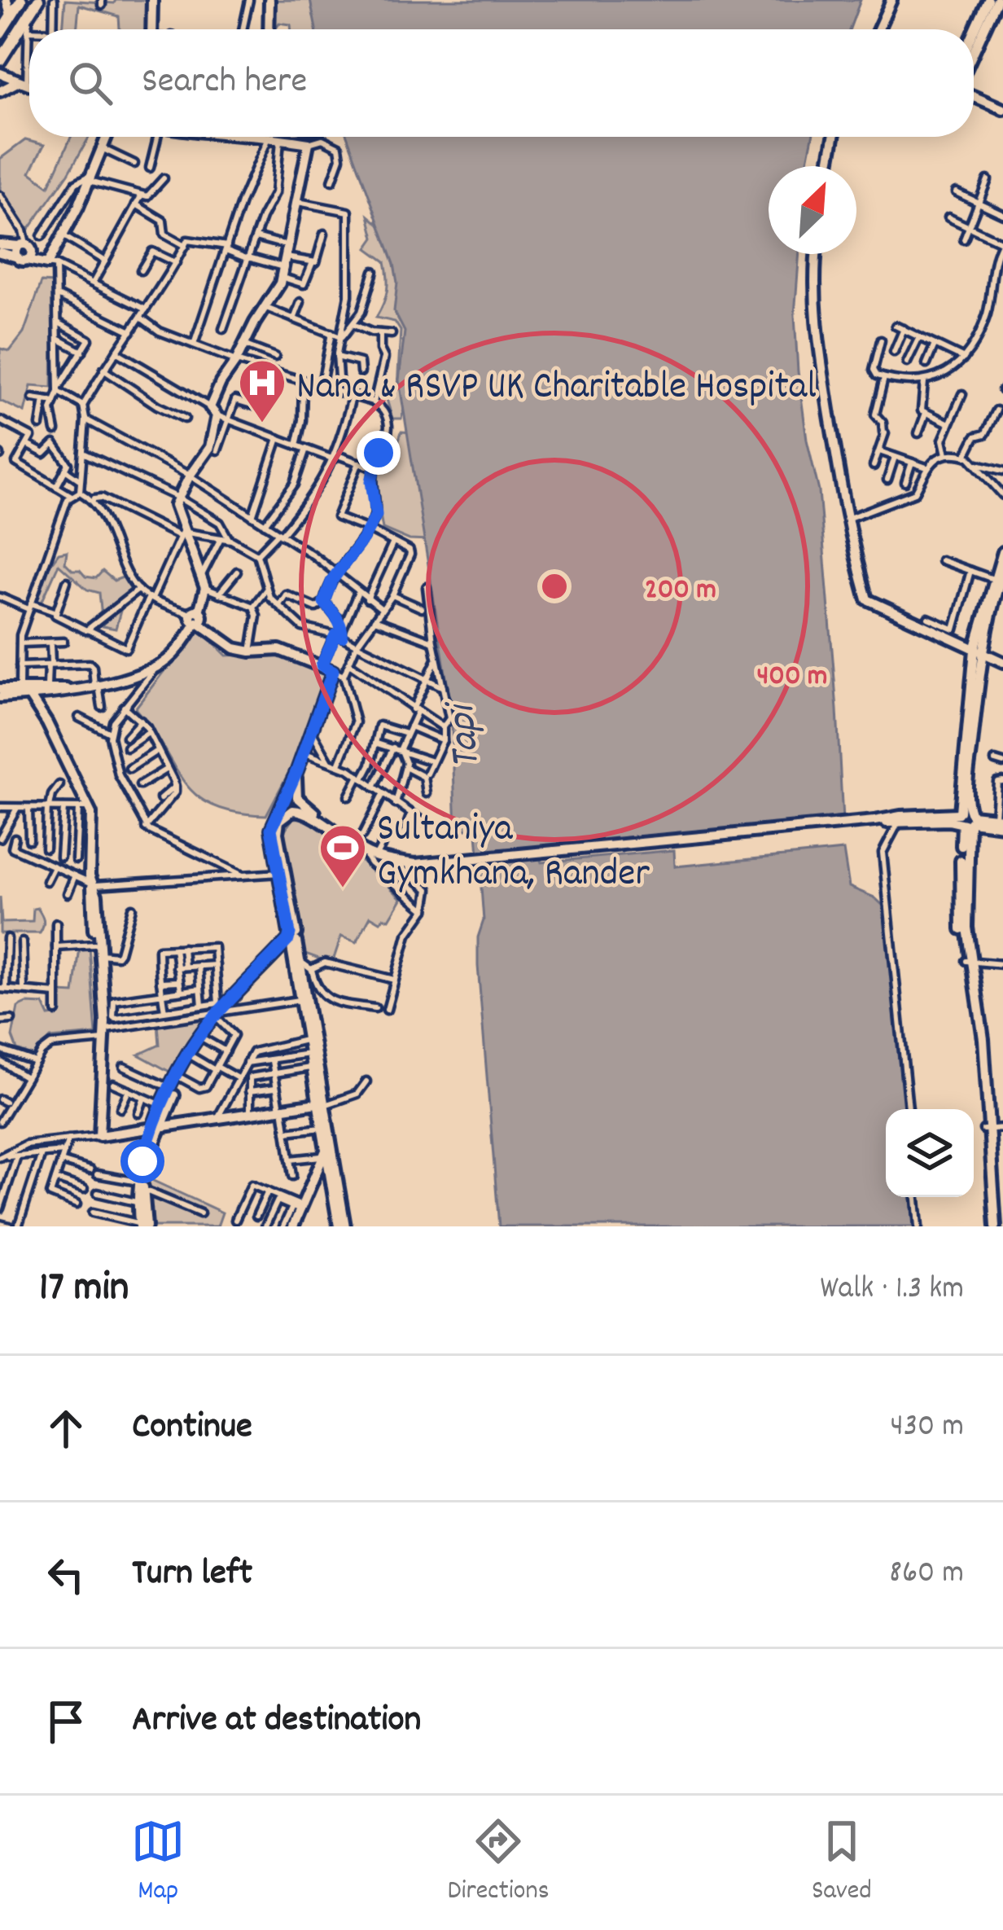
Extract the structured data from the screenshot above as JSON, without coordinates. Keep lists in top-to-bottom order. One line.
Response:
{"water":["Tapi"],"places":{"hospital":["Nana & RSVP UK Charitable Hospital"],"sports":["Sultaniya Gymkhana, Rander"]},"north":"top right","page":{"search":"Search here","heading":["17 min","Walk · 1.3 km"],"list":[["Continue","430 m"],["Turn left","860 m"],"Arrive at destination"],"nav":["Map","Directions","Saved"]},"rings":["200 m","400 m"]}
